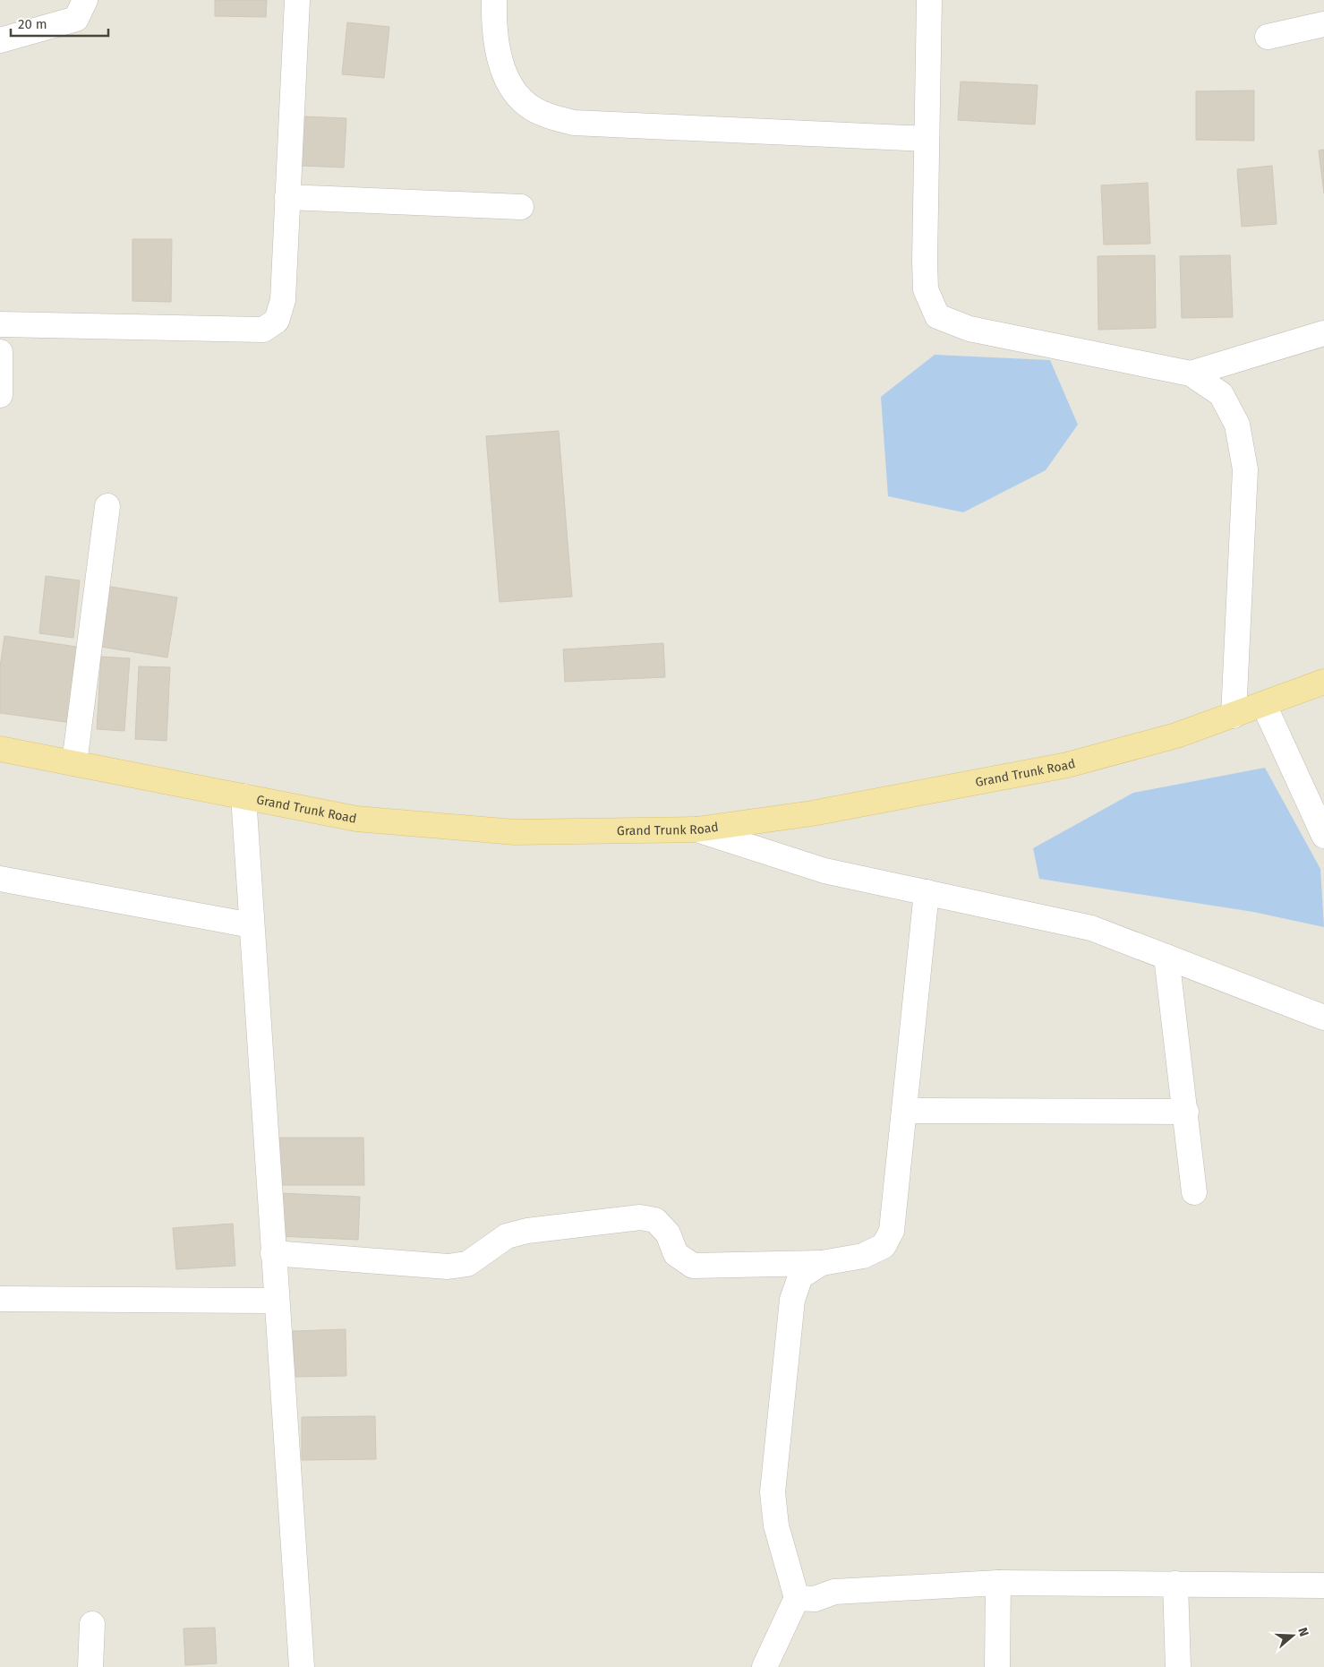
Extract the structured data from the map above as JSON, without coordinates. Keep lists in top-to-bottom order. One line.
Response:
{"streets":{"main road":["Grand Trunk Road"]},"scale_bar":"20 m","north":"right"}
